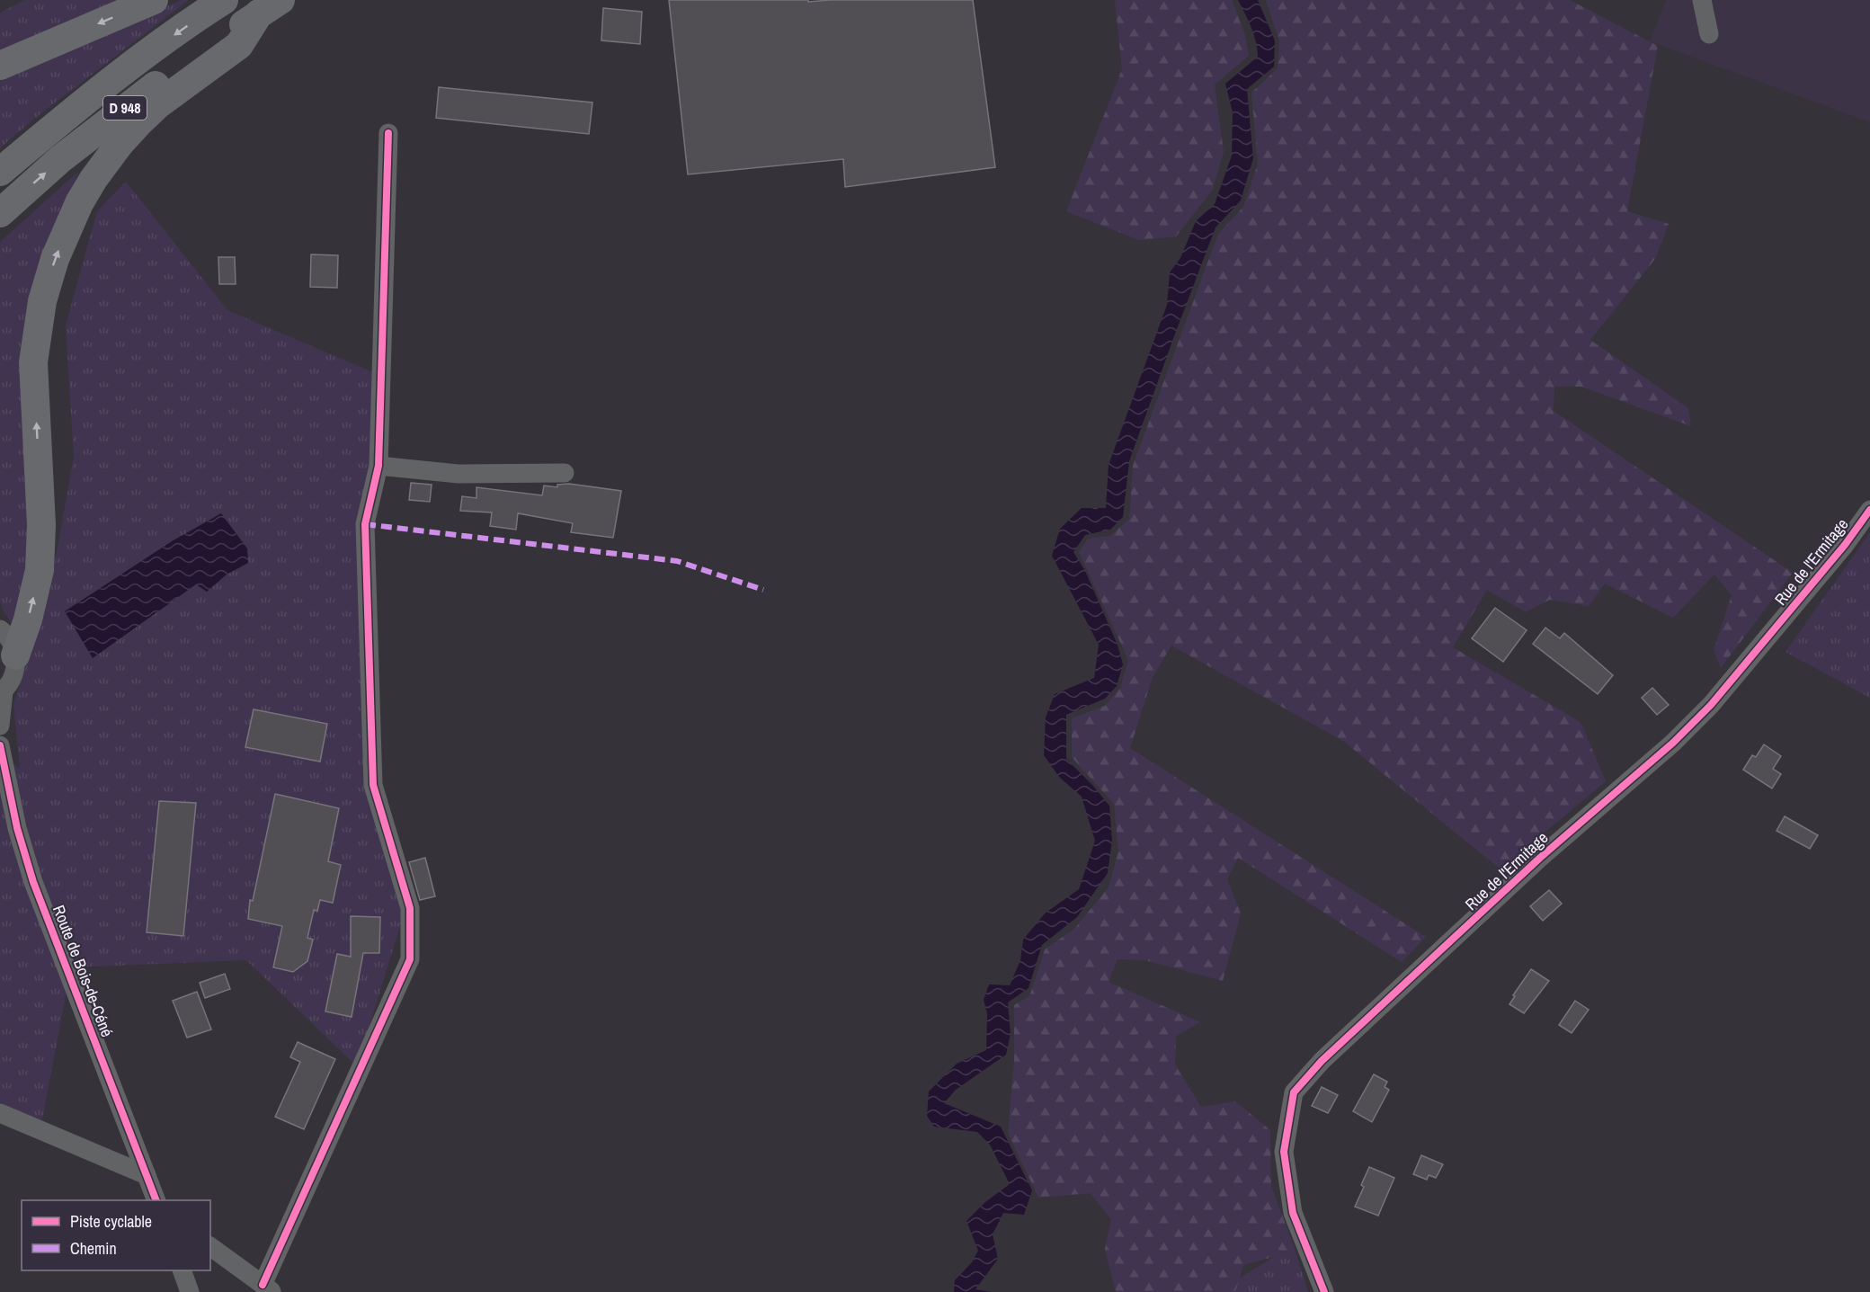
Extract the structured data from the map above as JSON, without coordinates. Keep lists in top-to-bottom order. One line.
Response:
{"streets":{"highway":["D 948"],"street":["Rue de l'Ermitage","Route de Bois-de-Céné"]},"legend":["Piste cyclable","Chemin"]}
